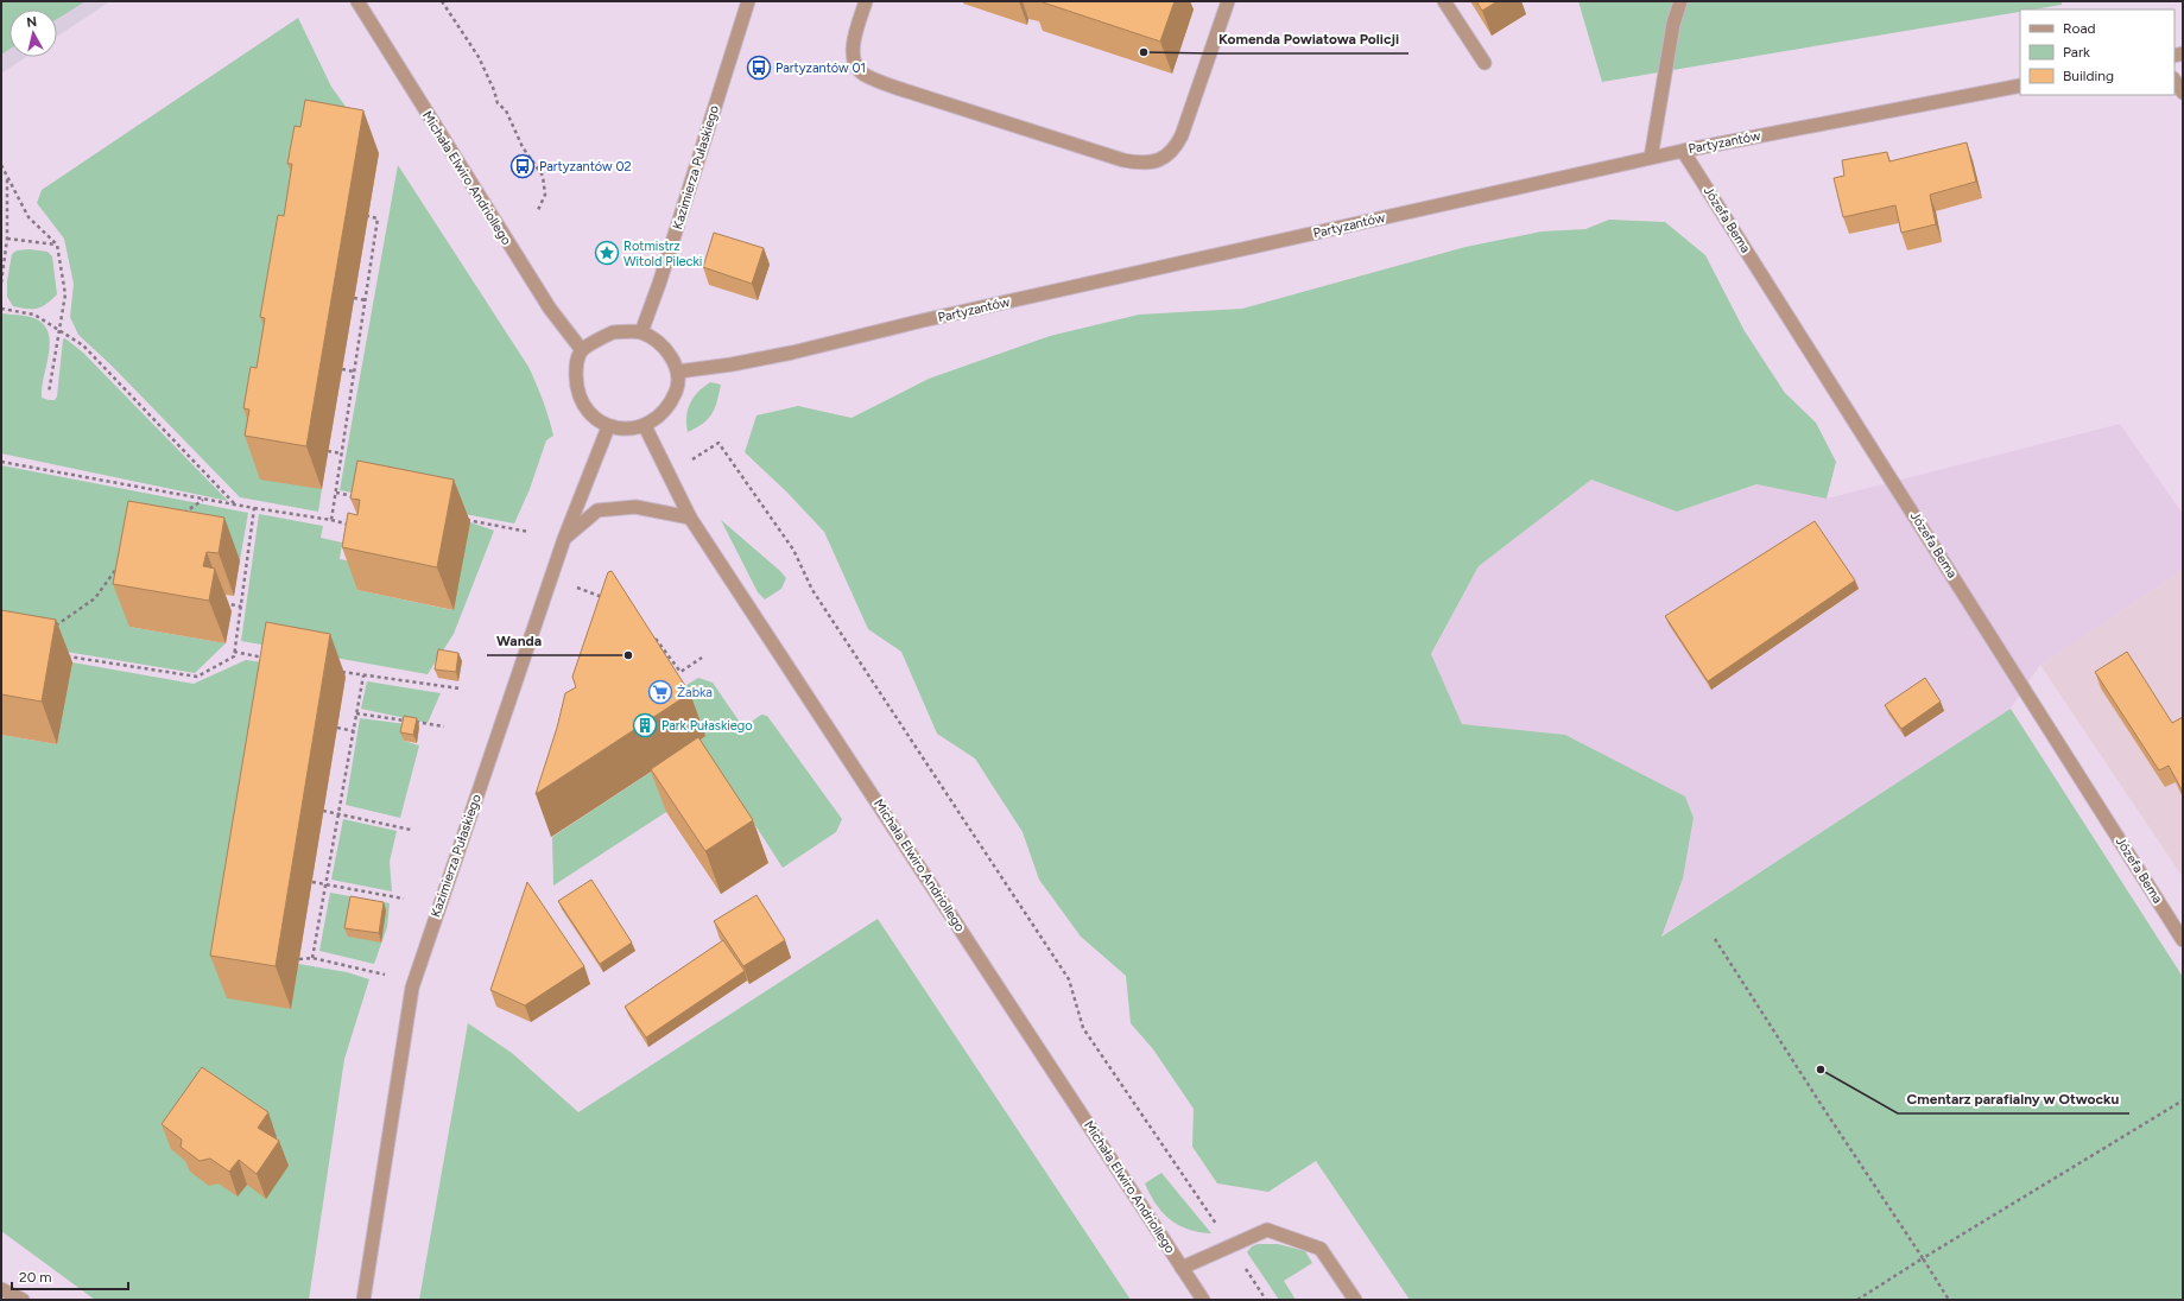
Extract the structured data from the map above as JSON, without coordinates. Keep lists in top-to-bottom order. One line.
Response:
{"streets":{"street":["Partyzantów","Kazimierza Pułaskiego","Michała Elwiro Andriollego","Józefa Bema"]},"crossings":[["Partyzantów","Kazimierza Pułaskiego"],["Partyzantów","Michała Elwiro Andriollego"],["Partyzantów","Józefa Bema"],["Kazimierza Pułaskiego","Michała Elwiro Andriollego"]],"places":{"other":["Komenda Powiatowa Policji","Wanda","Cmentarz parafialny w Otwocku"],"bus stop":["Partyzantów 01","Partyzantów 02"],"place":["Rotmistrz Witold Pilecki"],"supermarket":["Żabka"],"building":["Park Pułaskiego"]},"legend":["Road","Park","Building"],"scale_bar":"20 m","north":"top"}
